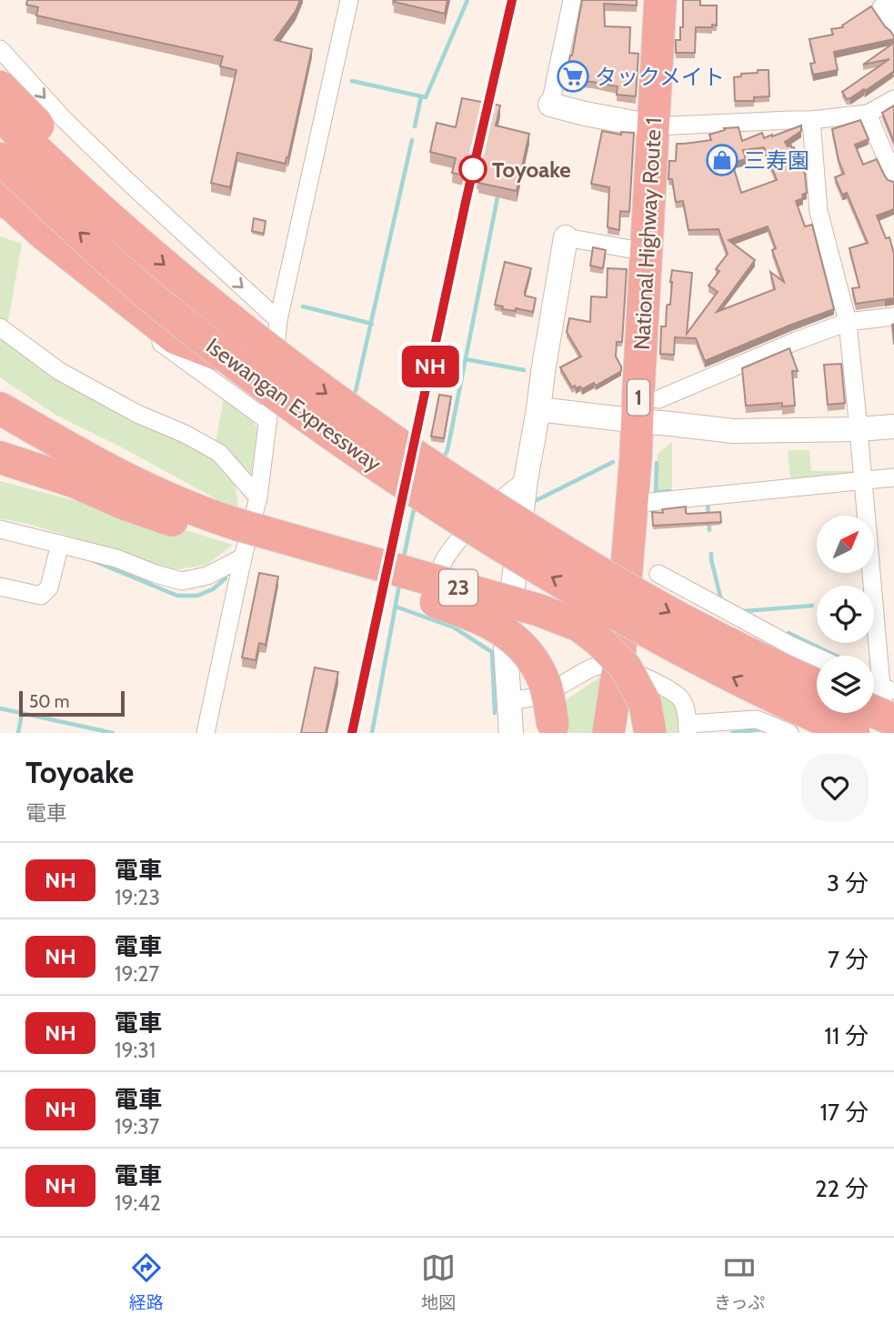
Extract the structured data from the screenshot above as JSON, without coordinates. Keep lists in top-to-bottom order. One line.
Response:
{"streets":{"highway":["National Highway Route 1","1","Isewangan Expressway","23"]},"places":{"supermarket":["タックメイト"],"shop":["三寿園"],"other":["Toyoake"]},"scale_bar":"50 m","north":"top right","page":{"on_map":"NH","scale":"50 m","heading":["Toyoake","電車"],"list":[{"mark":"NH","name":"電車","note":"19:23","value":"3 分"},{"mark":"NH","name":"電車","note":"19:27","value":"7 分"},{"mark":"NH","name":"電車","note":"19:31","value":"11 分"},{"mark":"NH","name":"電車","note":"19:37","value":"17 分"},{"mark":"NH","name":"電車","note":"19:42","value":"22 分"}],"tabs":["経路","地図","きっぷ"]}}
